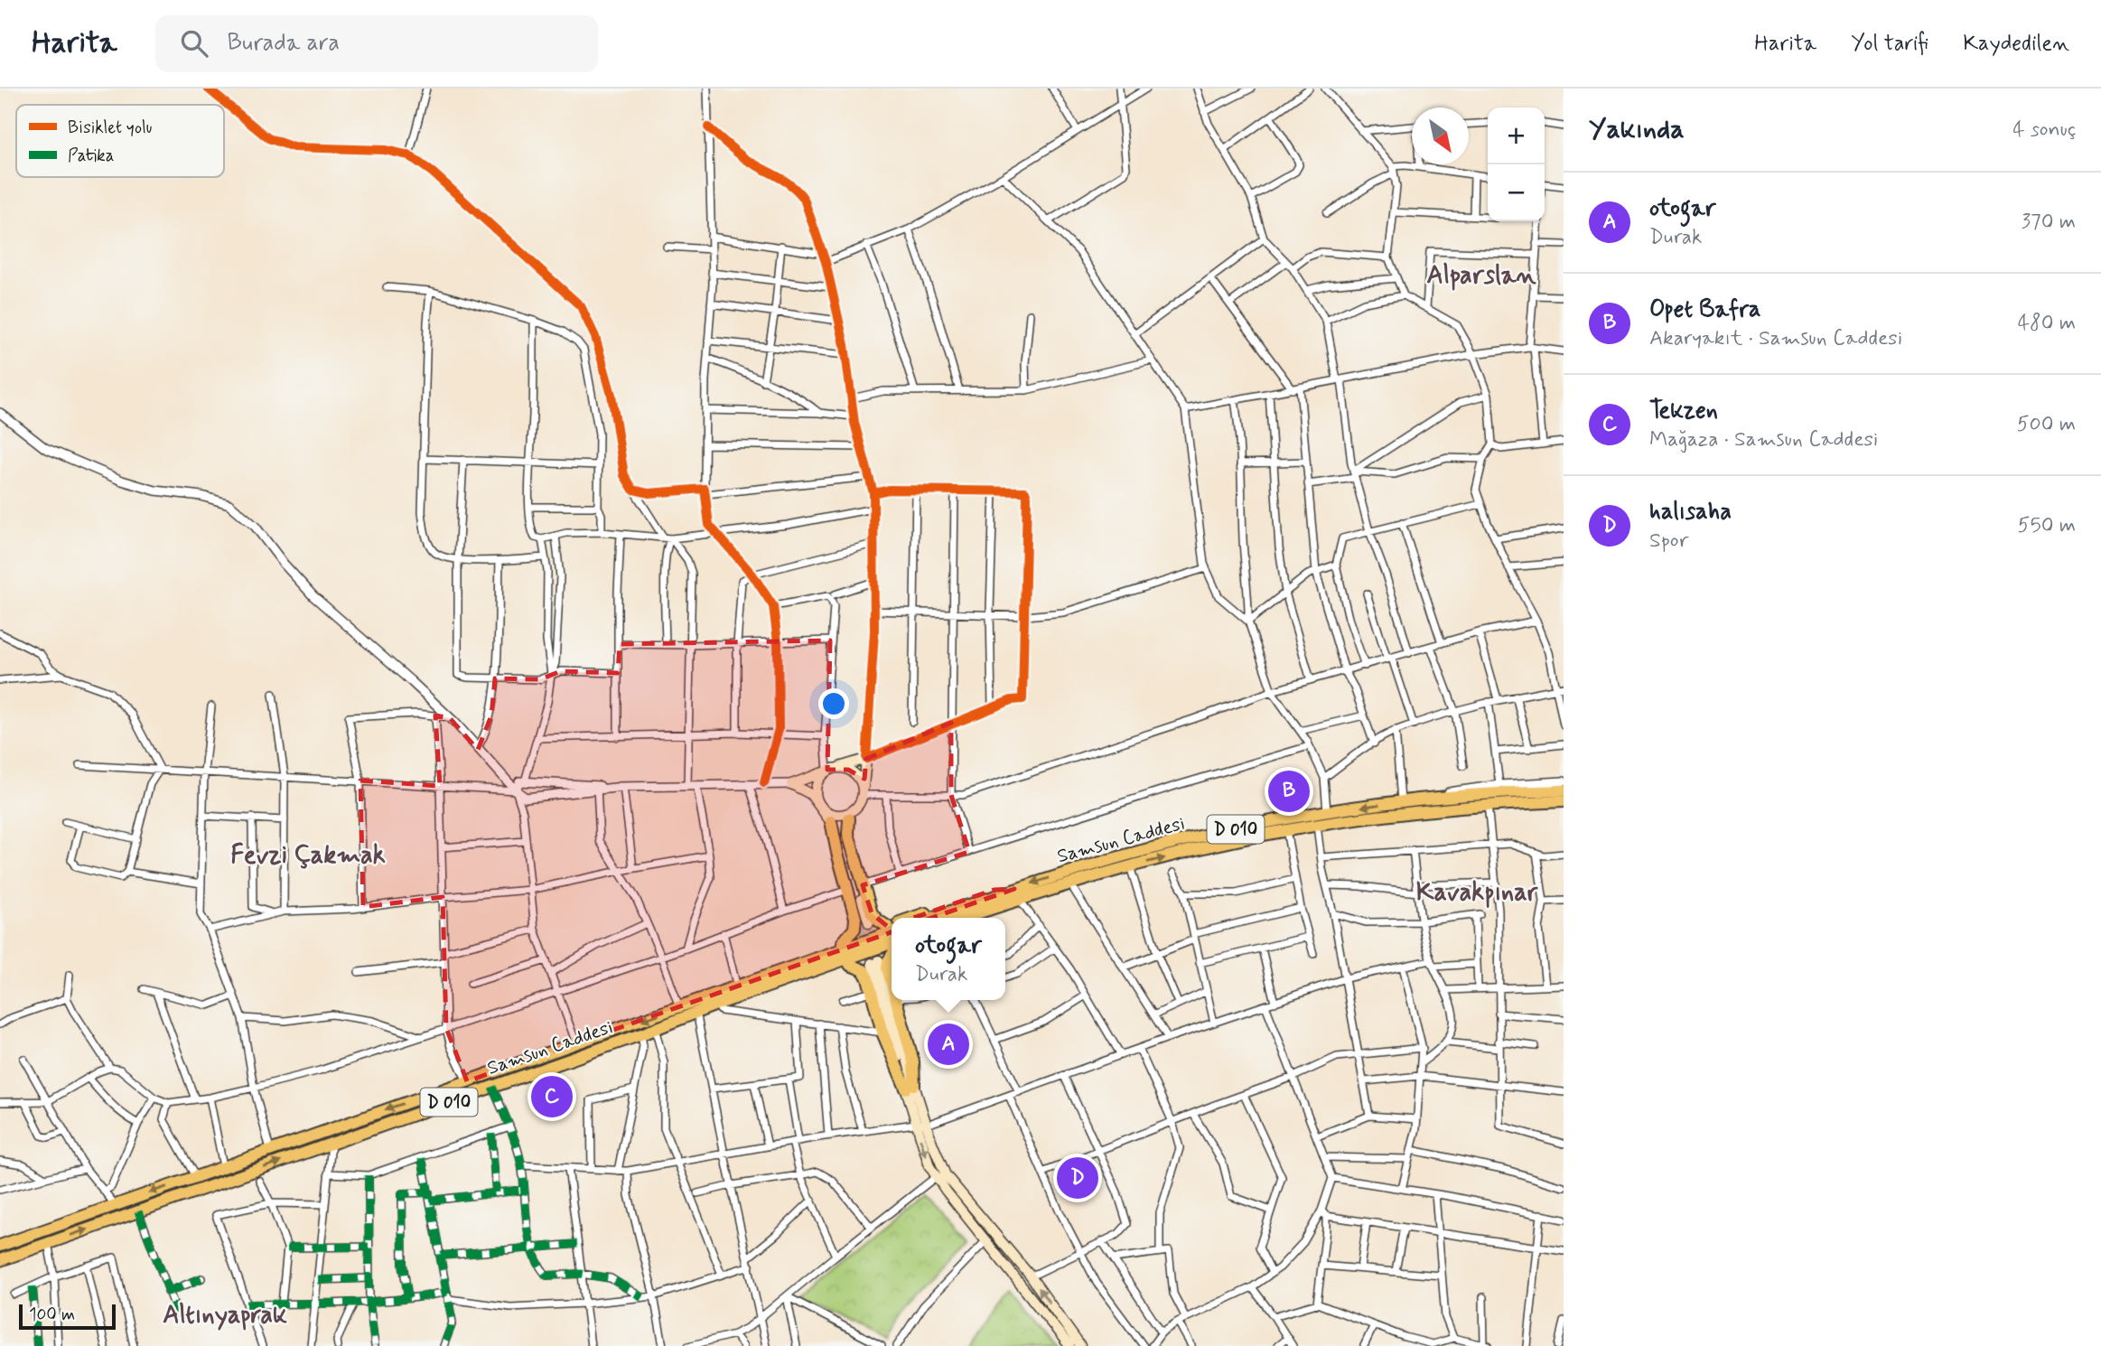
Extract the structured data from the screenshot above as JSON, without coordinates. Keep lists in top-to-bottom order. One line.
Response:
{"streets":{"highway":["D 010","Samsun Caddesi"]},"districts":["Alparslan","Fevzi Çakmak","Kavakpınar","Altınyaprak"],"legend":["Bisiklet yolu","Patika"],"scale_bar":"100 m","north":"bottom right","page":{"header":"Harita","search":"Burada ara","nav":["Harita","Yol tarifi","Kaydedilen"],"heading":["Yakında","4 sonuç"],"map_buttons":["+","−"],"list":[{"mark":"A","name":"otogar","note":"Durak","value":"370 m"},{"mark":"B","name":"Opet Bafra","note":"Akaryakıt · Samsun Caddesi","value":"480 m"},{"mark":"C","name":"Tekzen","note":"Mağaza · Samsun Caddesi","value":"500 m"},{"mark":"D","name":"halısaha","note":"Spor","value":"550 m"}],"pins":["B","A","C","D"],"popup":["otogar","Durak"],"scale":"100 m"}}
